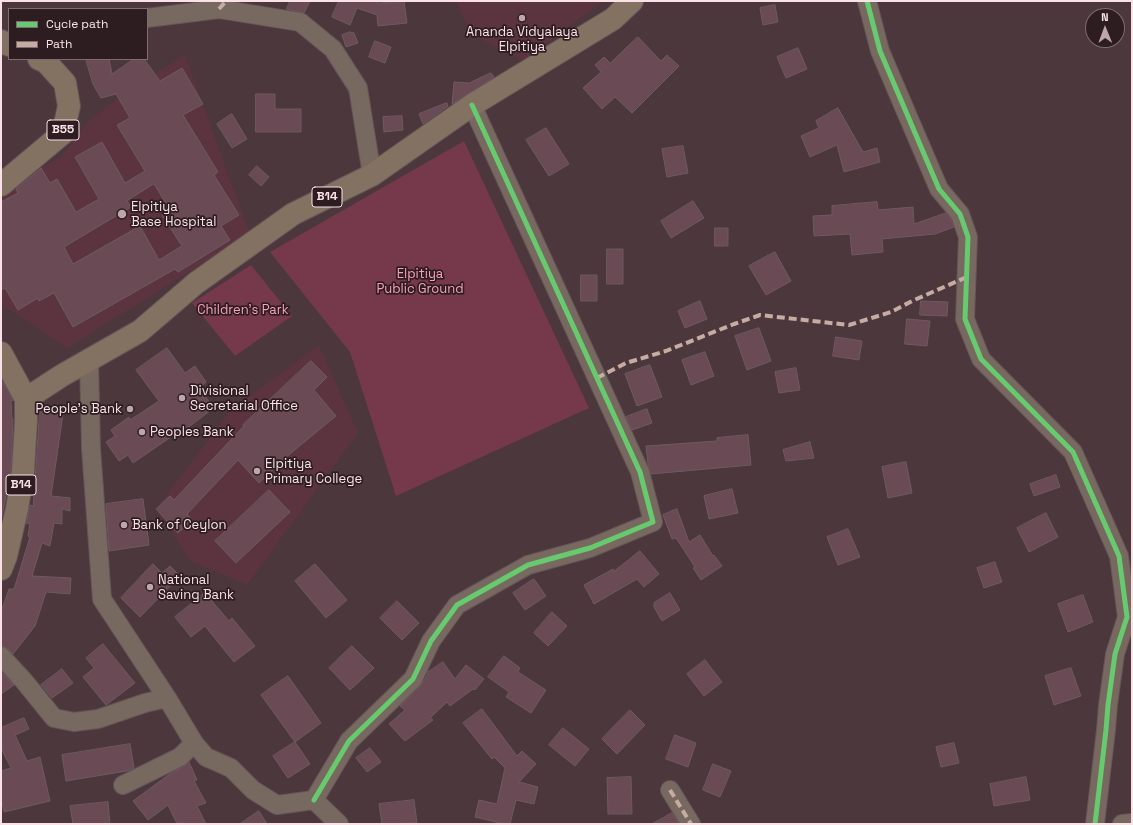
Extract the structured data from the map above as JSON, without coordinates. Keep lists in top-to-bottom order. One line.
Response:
{"streets":{"main road":["B55","B14"]},"parks":["Elpitiya Public Ground","Children's Park"],"places":["Ananda Vidyalaya Elpitiya","Elpitiya Base Hospital","Divisional Secretarial Office","People's Bank","Peoples Bank","Elpitiya Primary College","Bank of Ceylon","National Saving Bank"],"legend":["Cycle path","Path"],"north":"top"}
